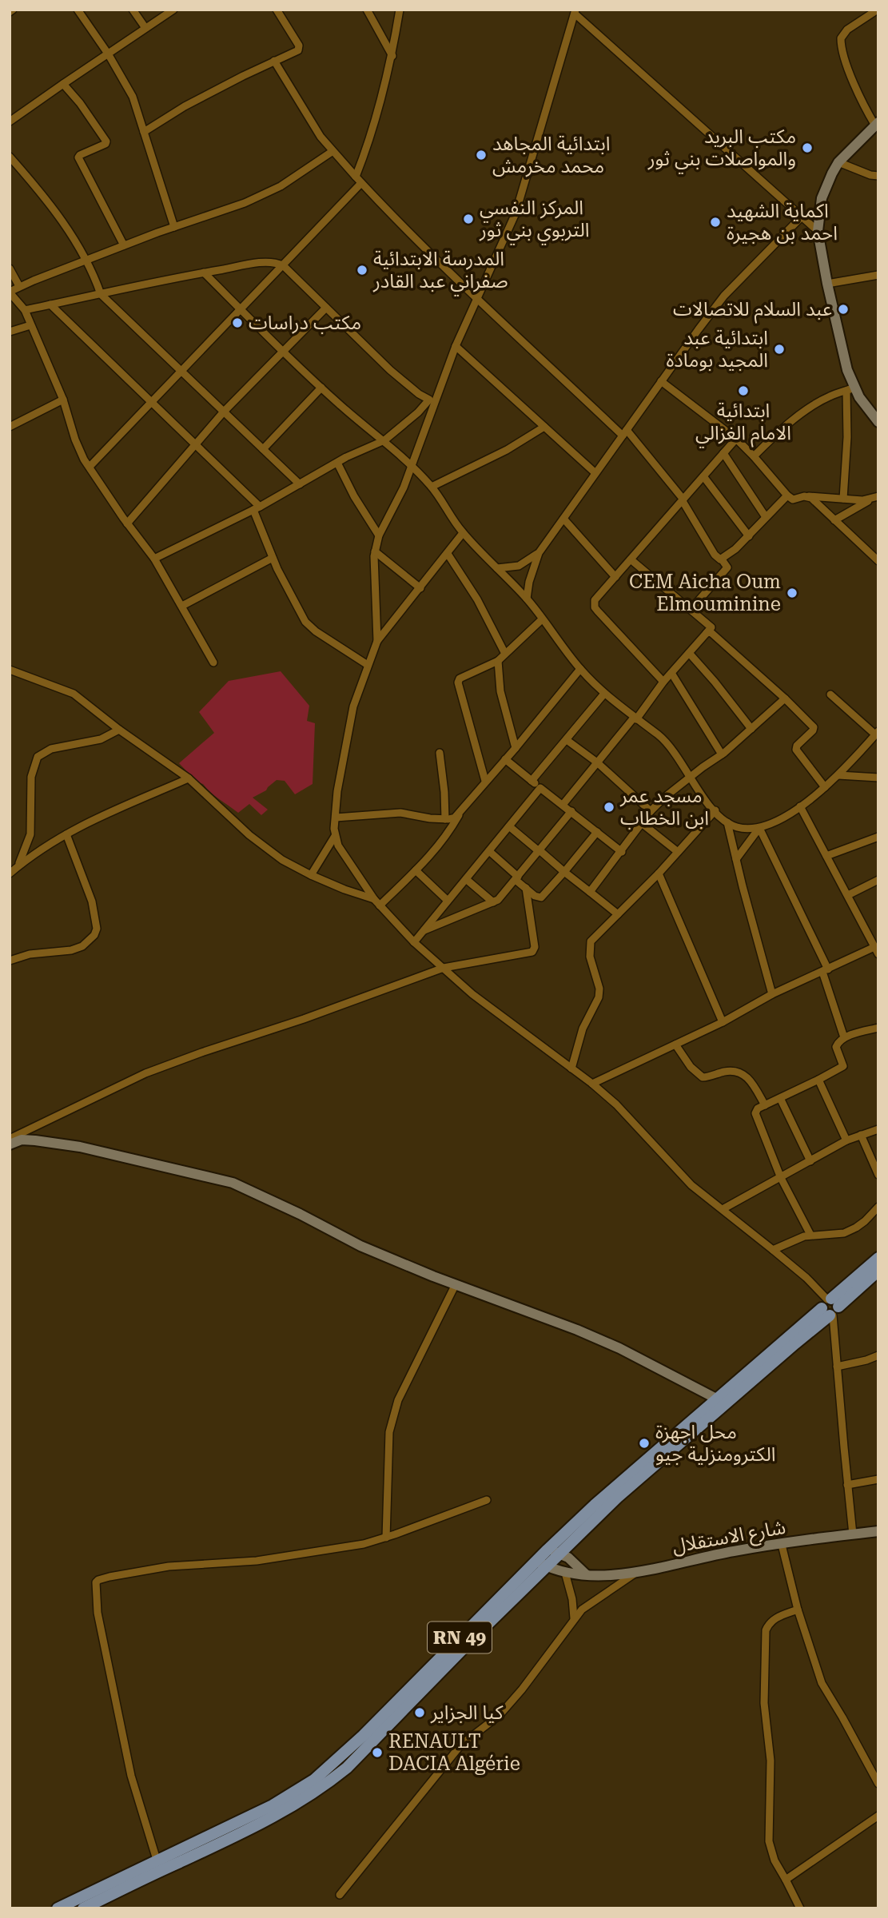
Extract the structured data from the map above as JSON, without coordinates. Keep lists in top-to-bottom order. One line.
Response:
{"streets":{"main road":["RN 49"],"street":["شارع الاستقلال"]},"crossings":[["شارع الاستقلال","RN 49"]],"places":["مكتب البريد والمواصلات بني ثور","ابتدائية المجاهد محمد مخرمش","المركز النفسي التربوي بني ثور","اكماية الشهيد احمد بن هجيرة","المدرسة الابتدائية صفراني عبد القادر","عبد السلام للاتصالات","مكتب دراسات","ابتدائية عبد المجيد بومادة","ابتدائية الامام الغزالي","CEM Aicha Oum Elmouminine","مسجد عمر ابن الخطاب","محل اجهزة الكترومنزلية جيو","كيا الجزاير","RENAULT DACIA Algérie"]}
